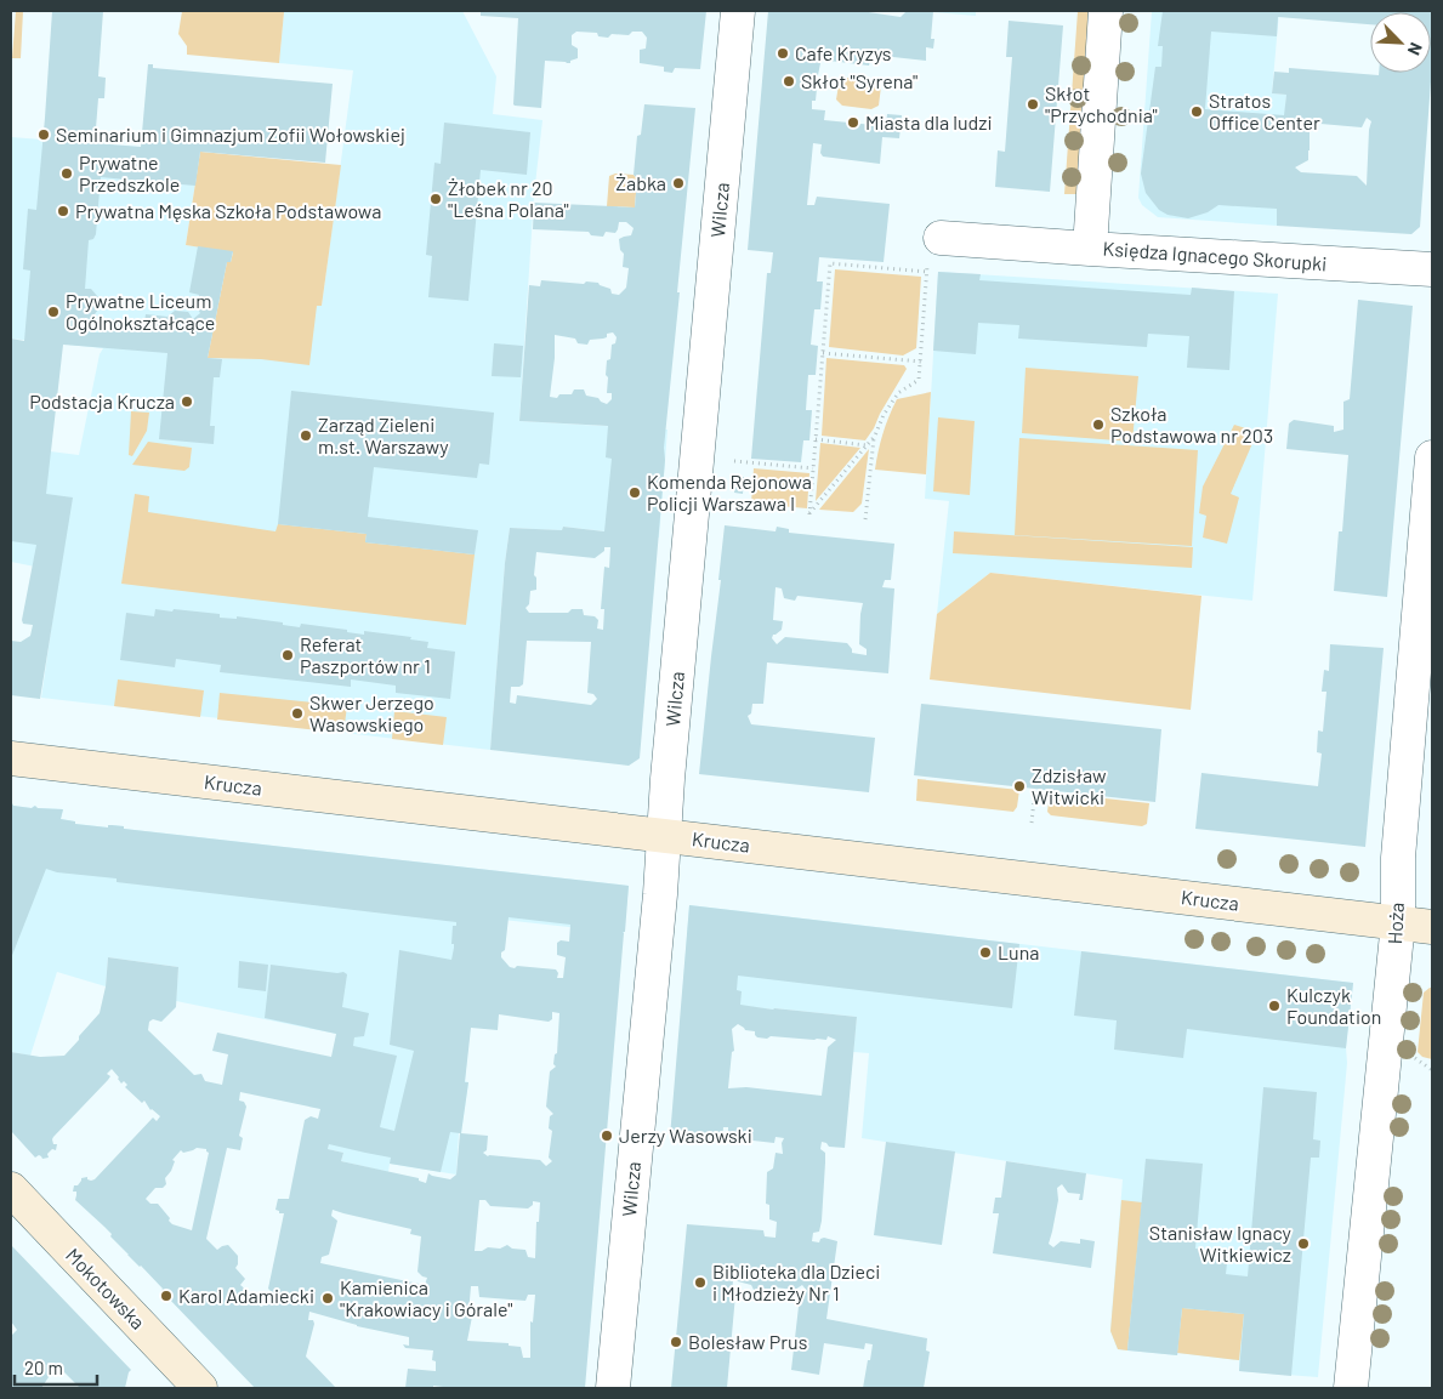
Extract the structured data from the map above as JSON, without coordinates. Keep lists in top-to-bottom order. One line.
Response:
{"streets":{"street":["Wilcza","Księdza Ignacego Skorupki","Krucza","Hoża","Mokotowska"]},"crossings":[["Wilcza","Krucza"],["Krucza","Hoża"]],"places":["Cafe Kryzys","Skłot \"Syrena\"","Skłot \"Przychodnia\"","Stratos Office Center","Miasta dla ludzi","Seminarium i Gimnazjum Zofii Wołowskiej","Prywatne Przedszkole","Żabka","Żłobek nr 20 \"Leśna Polana\"","Prywatna Męska Szkoła Podstawowa","Prywatne Liceum Ogólnokształcące","Podstacja Krucza","Szkoła Podstawowa nr 203","Zarząd Zieleni m.st. Warszawy","Komenda Rejonowa Policji Warszawa I","Referat Paszportów nr 1","Skwer Jerzego Wasowskiego","Zdzisław Witwicki","Luna","Kulczyk Foundation","Jerzy Wasowski","Stanisław Ignacy Witkiewicz","Biblioteka dla Dzieci i Młodzieży Nr 1","Karol Adamiecki","Kamienica \"Krakowiacy i Górale\"","Bolesław Prus"],"scale_bar":"20 m","north":"bottom right"}
